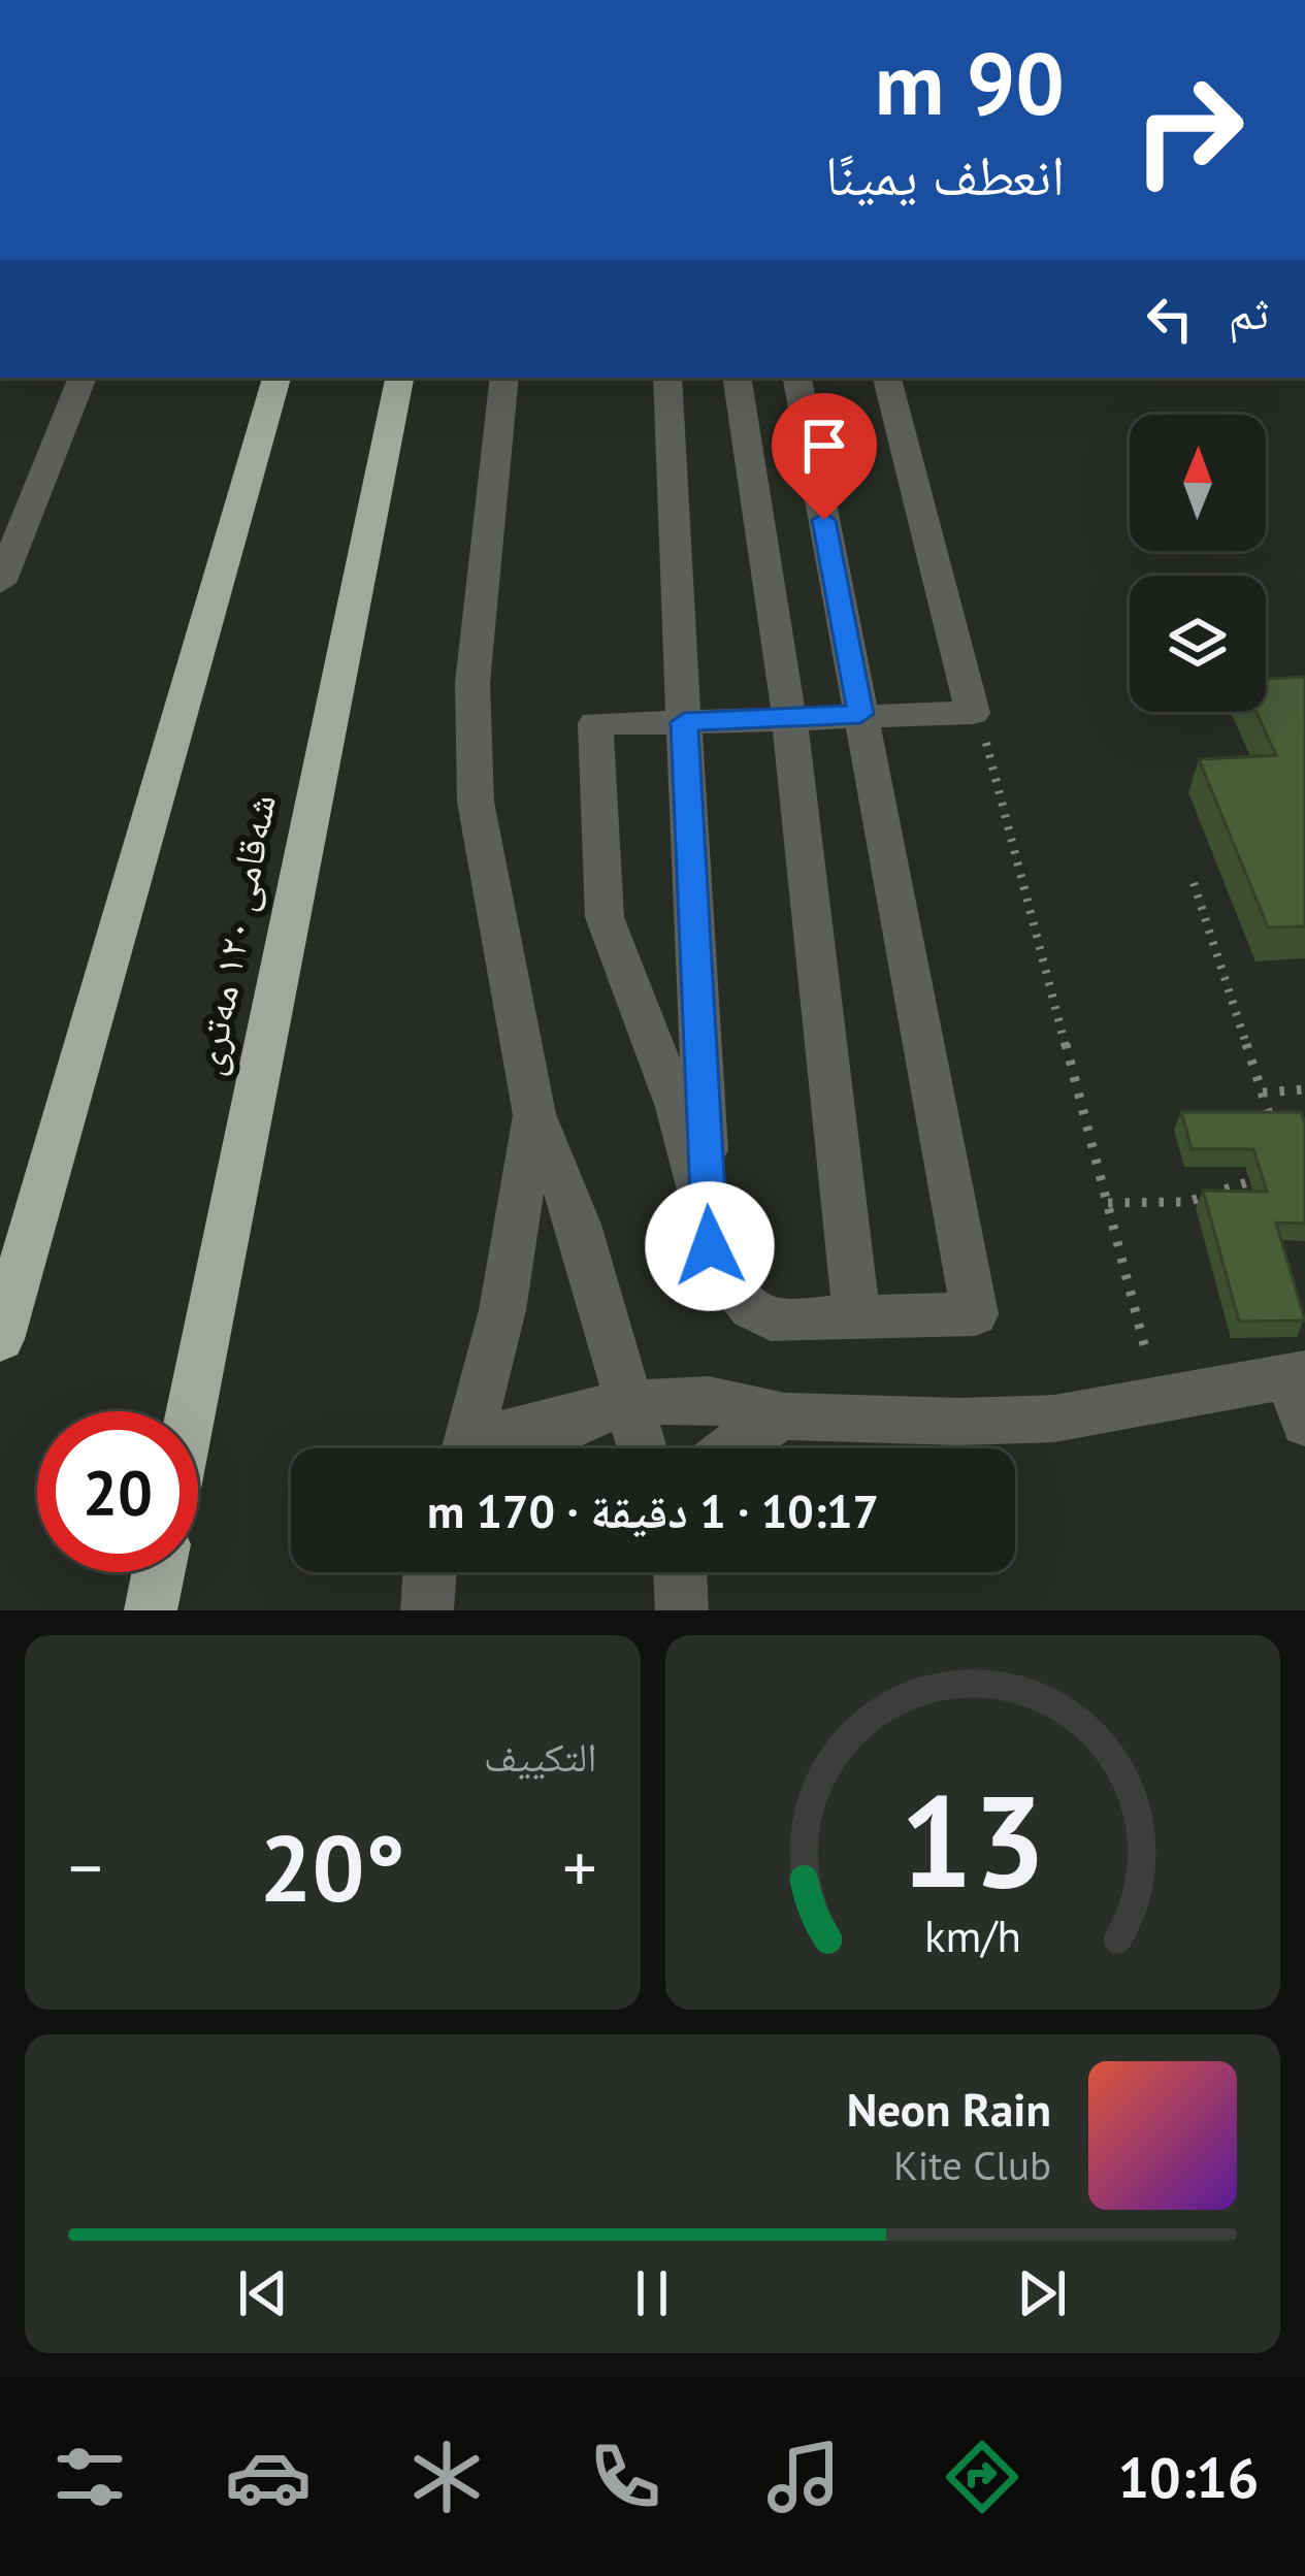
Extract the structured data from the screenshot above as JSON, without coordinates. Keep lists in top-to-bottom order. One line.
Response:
{"streets":{"highway":["شەقامی ١٢٠ مەتری"]},"north":"top","page":{"turn":["90 m","انعطف يمينًا"],"then":"ثم","limit":"20","trip":"10:17 · 1 دقيقة · 170 m","tile":"التكييف","heat":["−","20°","+"],"song":["Neon Rain","Kite Club"],"tabs":"10:16","gauge":["13","km/h"]}}
